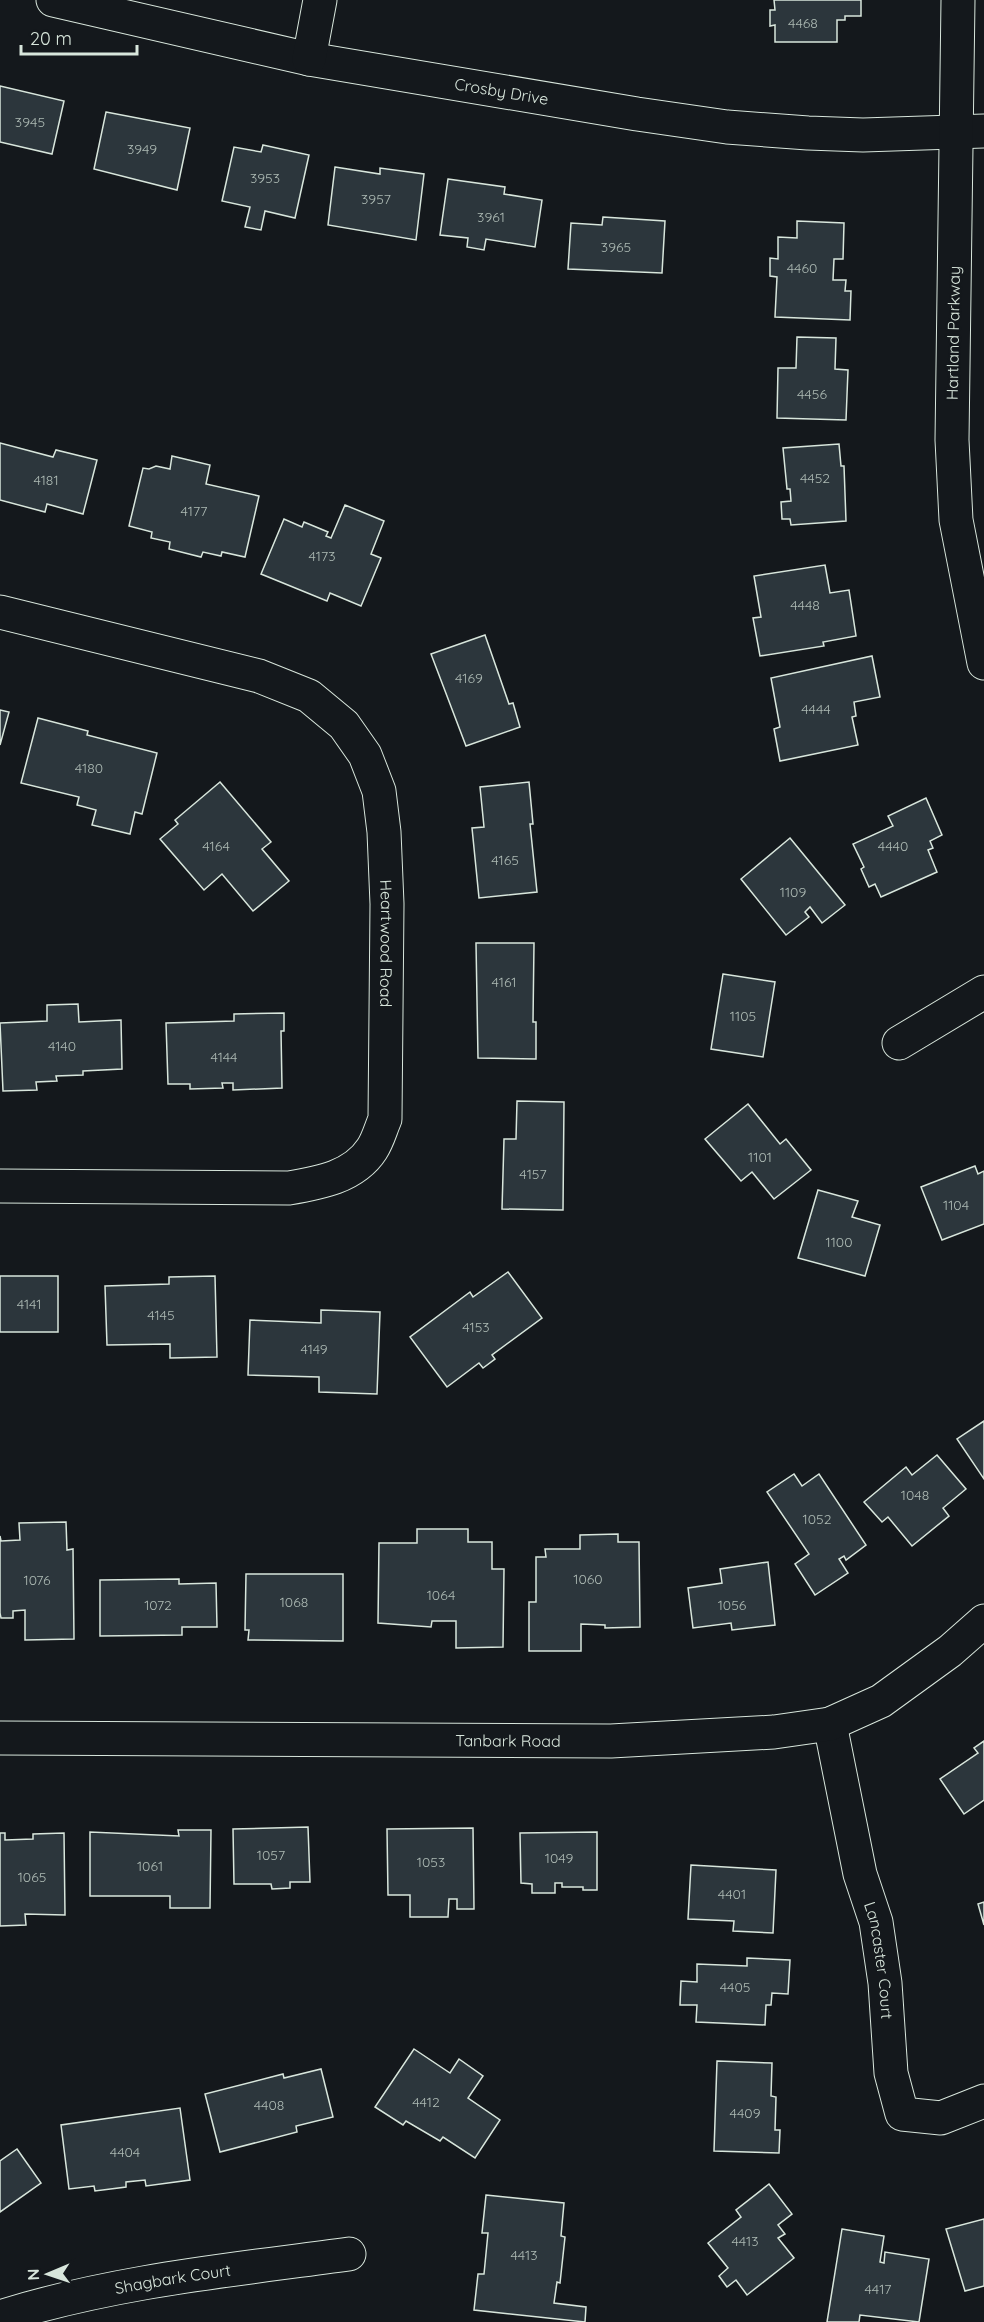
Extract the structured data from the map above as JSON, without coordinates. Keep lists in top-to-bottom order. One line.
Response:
{"streets":{"street":["Crosby Drive","Hartland Parkway","Heartwood Road","Tanbark Road","Lancaster Court","Shagbark Court"]},"crossings":[["Crosby Drive","Hartland Parkway"],["Tanbark Road","Lancaster Court"]],"house_numbers":["4468","3945","3949","3953","3957","3961","3965","4460","4456","4452","4181","4177","4173","4448","4169","4444","4180","4164","4440","4165","1109","4161","1105","4140","4144","1101","4157","1104","1100","4141","4145","4153","4149","1048","1052","1060","1076","1064","1068","1072","1056","1057","1049","1053","1061","1065","4401","4405","4412","4408","4409","4404","4413","4413","4417"],"scale_bar":"20 m","north":"left"}
